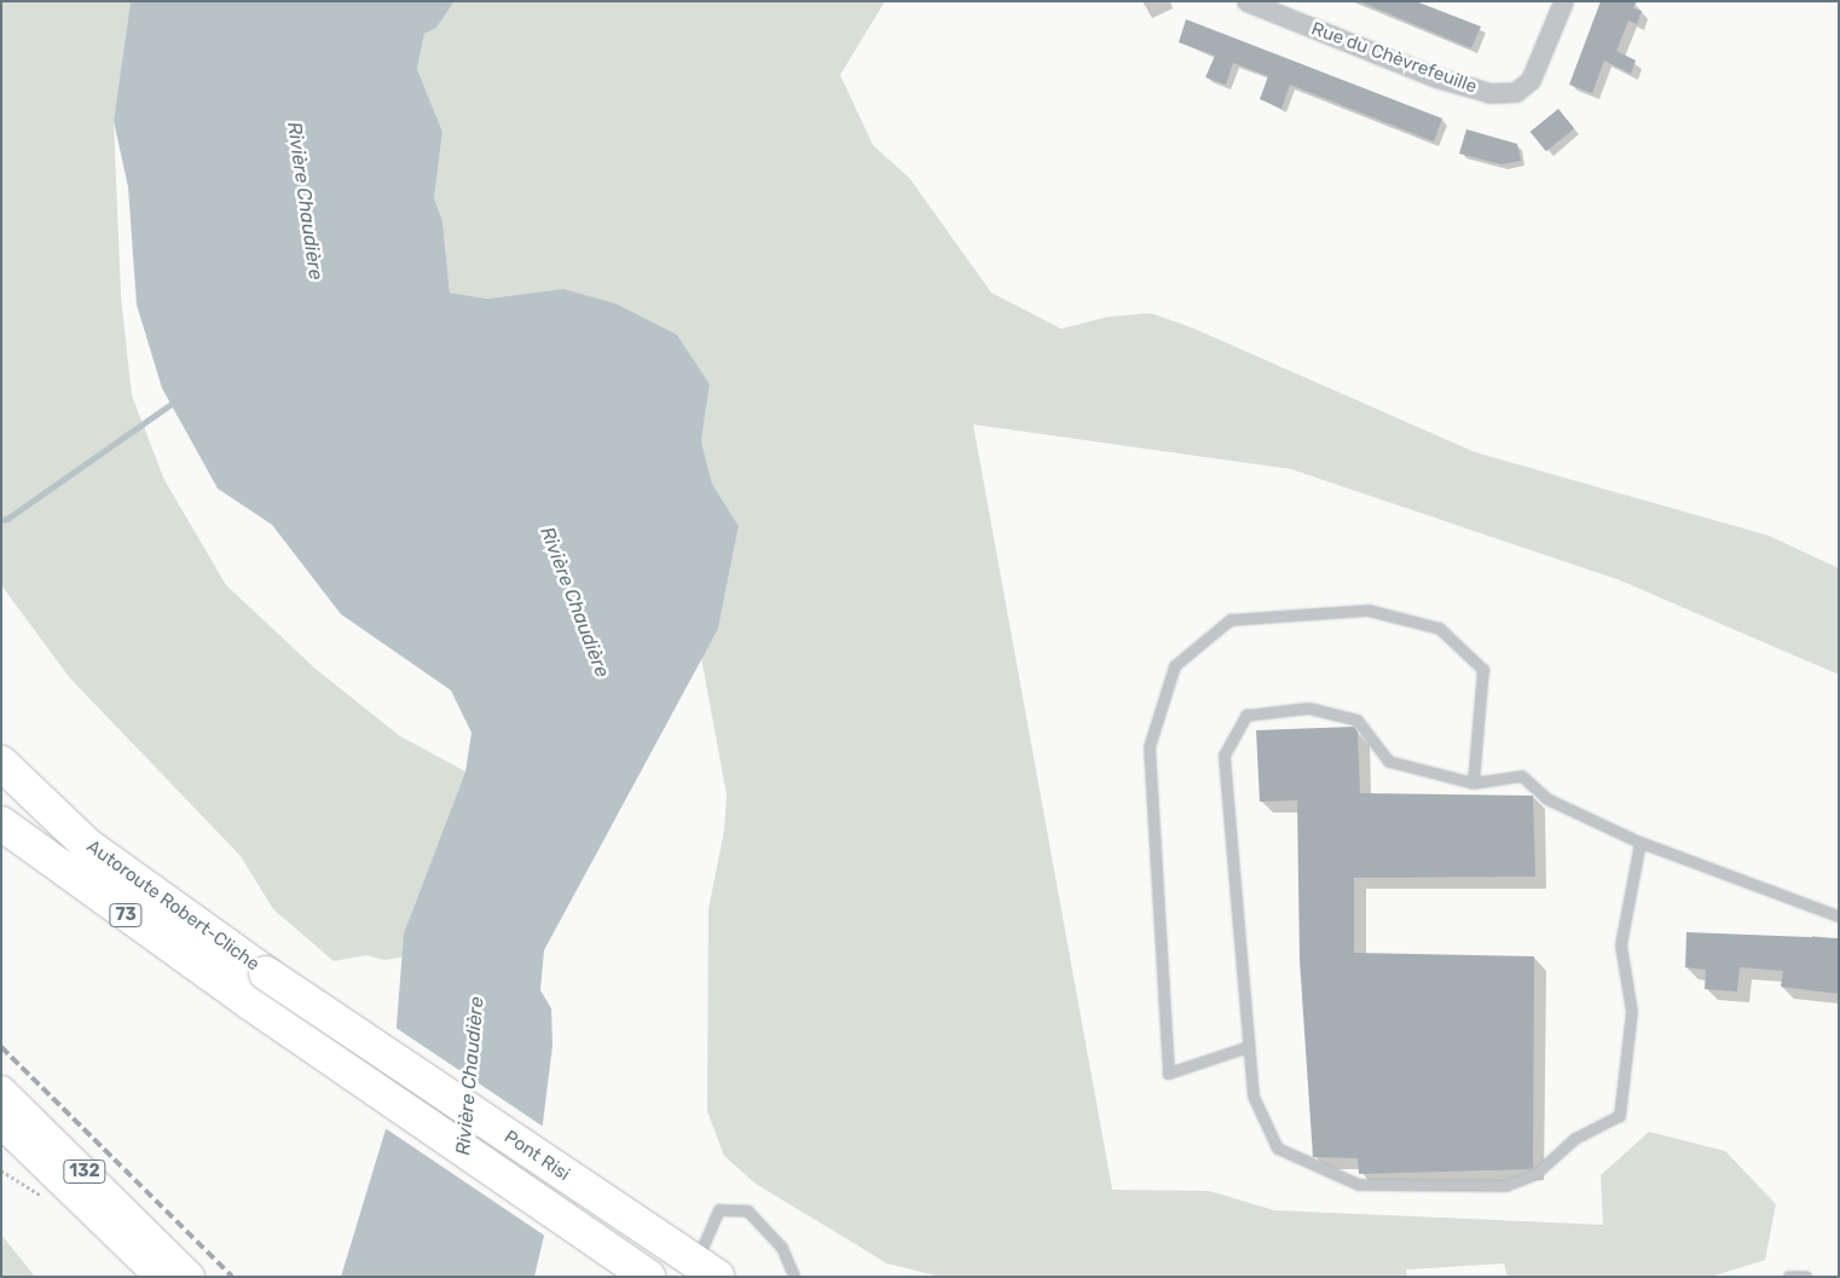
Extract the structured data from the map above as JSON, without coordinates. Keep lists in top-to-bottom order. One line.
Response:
{"streets":{"highway":["Autoroute Robert-Cliche","73","Pont Risi"],"main road":["132"],"street":["Rue du Chèvrefeuille"]},"crossings":[["Autoroute Robert-Cliche","Pont Risi"]],"water":["Rivière Chaudière"]}
